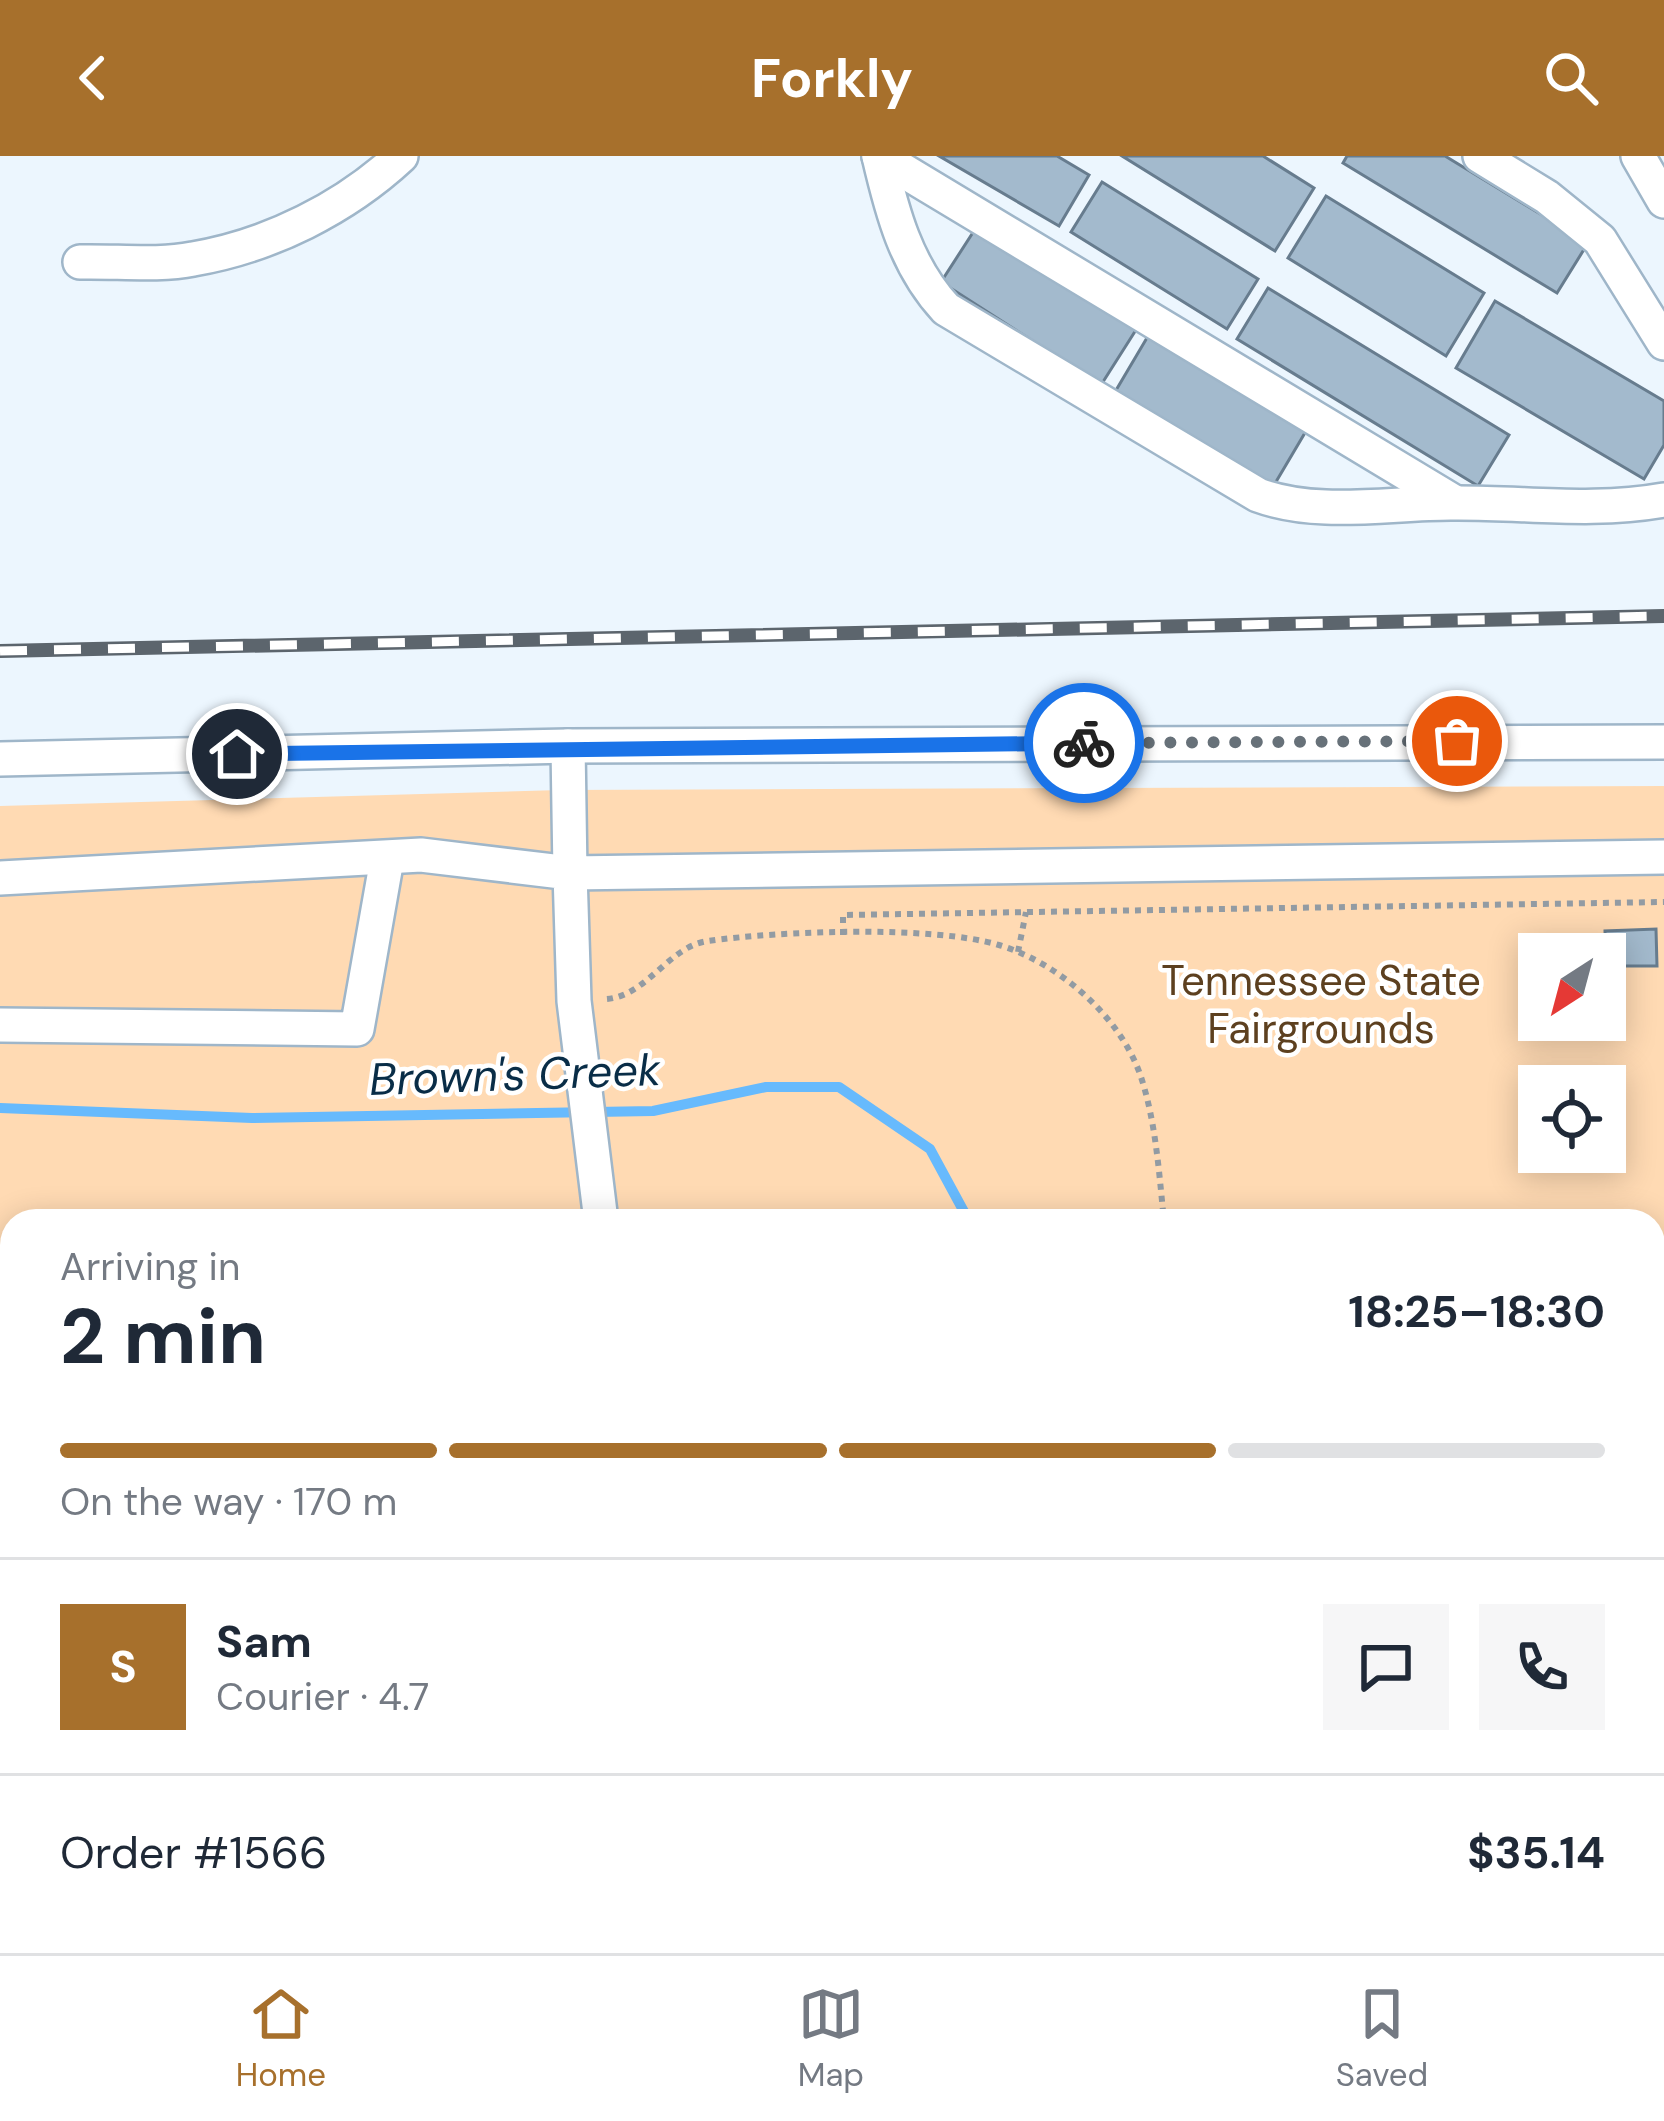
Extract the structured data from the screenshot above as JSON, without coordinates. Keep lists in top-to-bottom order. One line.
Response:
{"water":["Brown's Creek"],"parks":["Tennessee State Fairgrounds"],"north":"bottom left","page":{"header":"Forkly","heading":["2 min","Arriving in","18:25–18:30"],"panel":["Sam","Courier · 4.7","Order #1566","$35.14"],"bar":"On the way · 170 m","round":"S","tabs":["Home","Map","Saved"]}}
